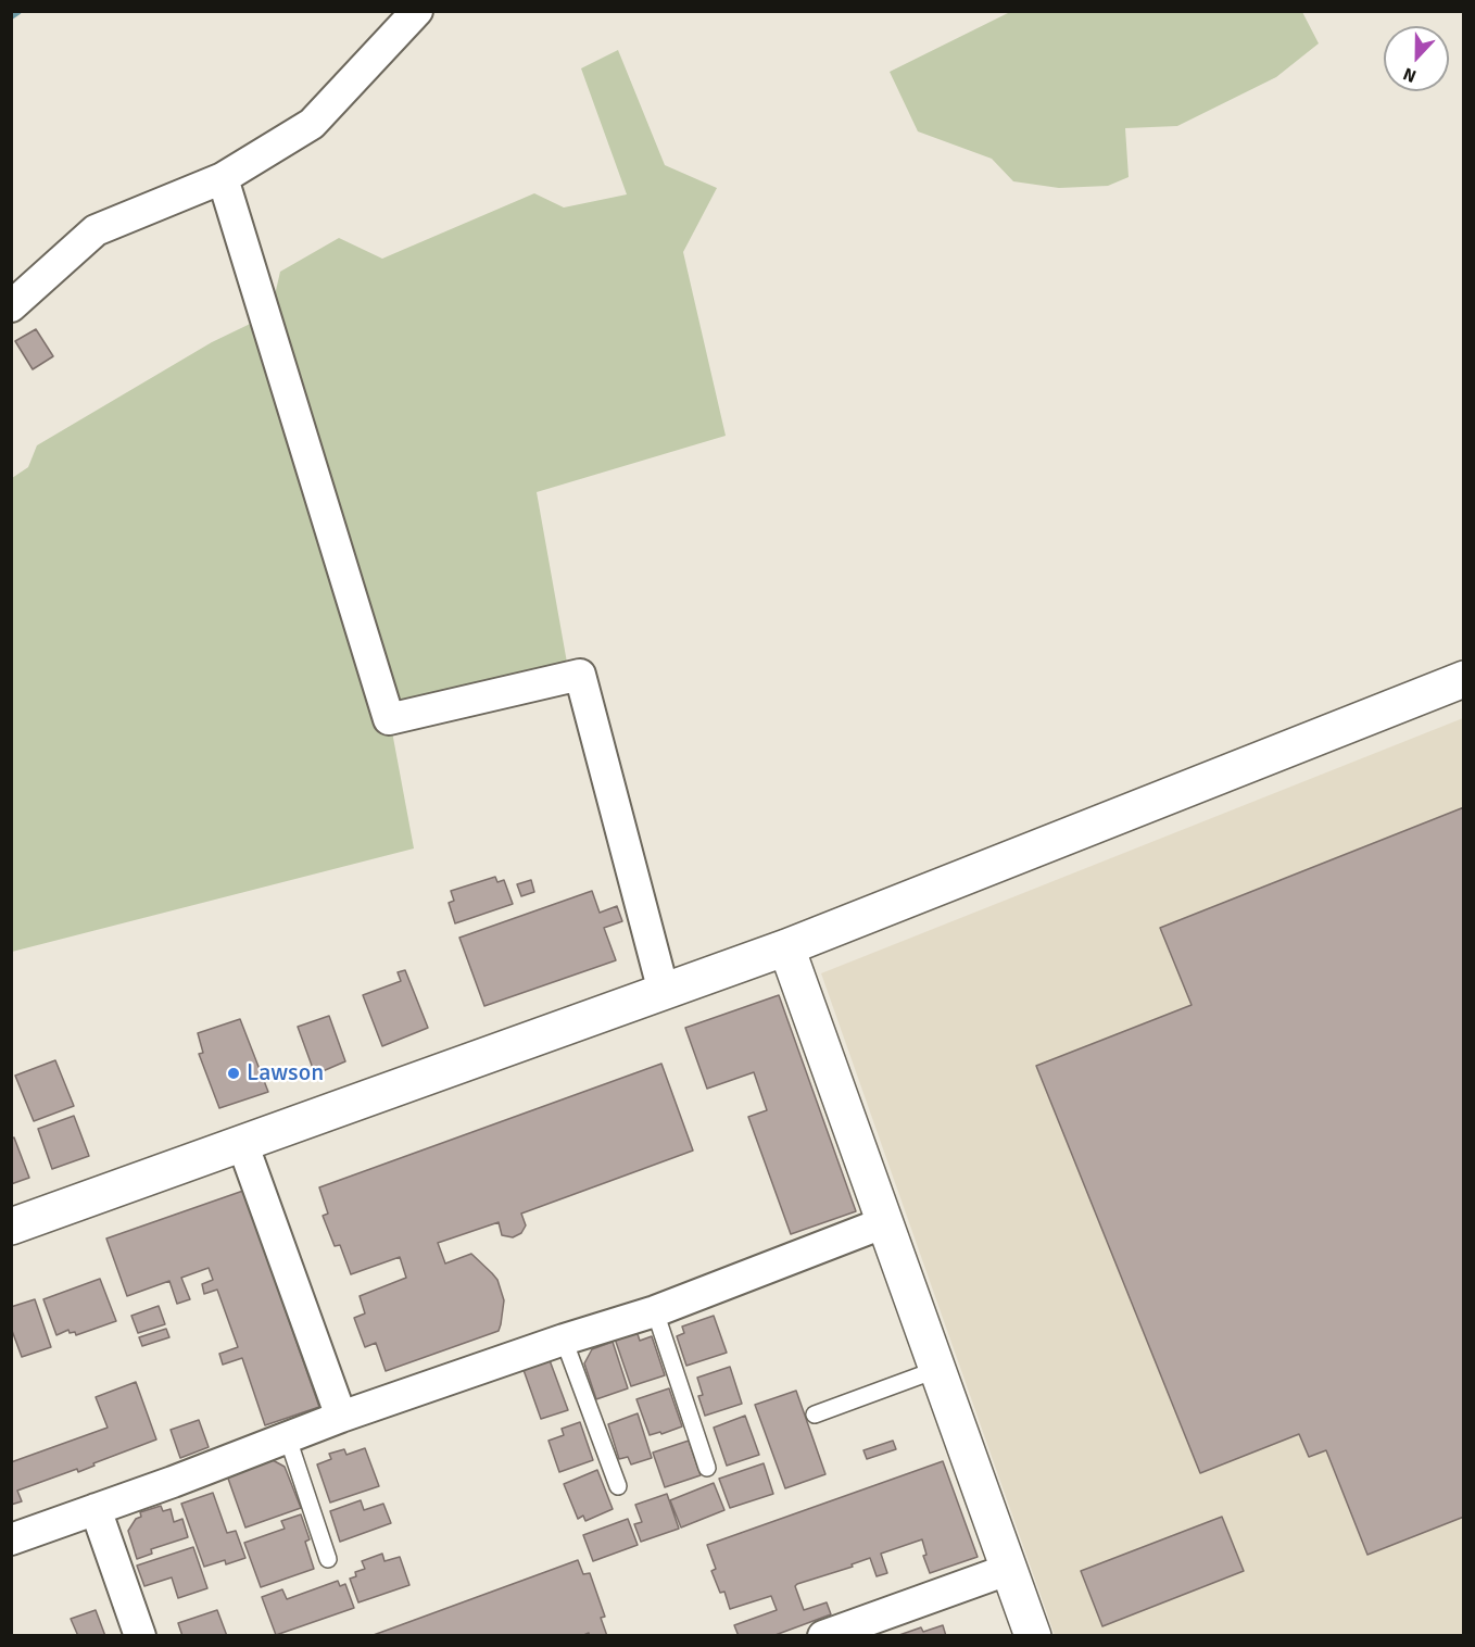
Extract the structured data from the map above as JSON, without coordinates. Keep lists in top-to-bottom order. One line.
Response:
{"places":["Lawson"],"north":"bottom"}
